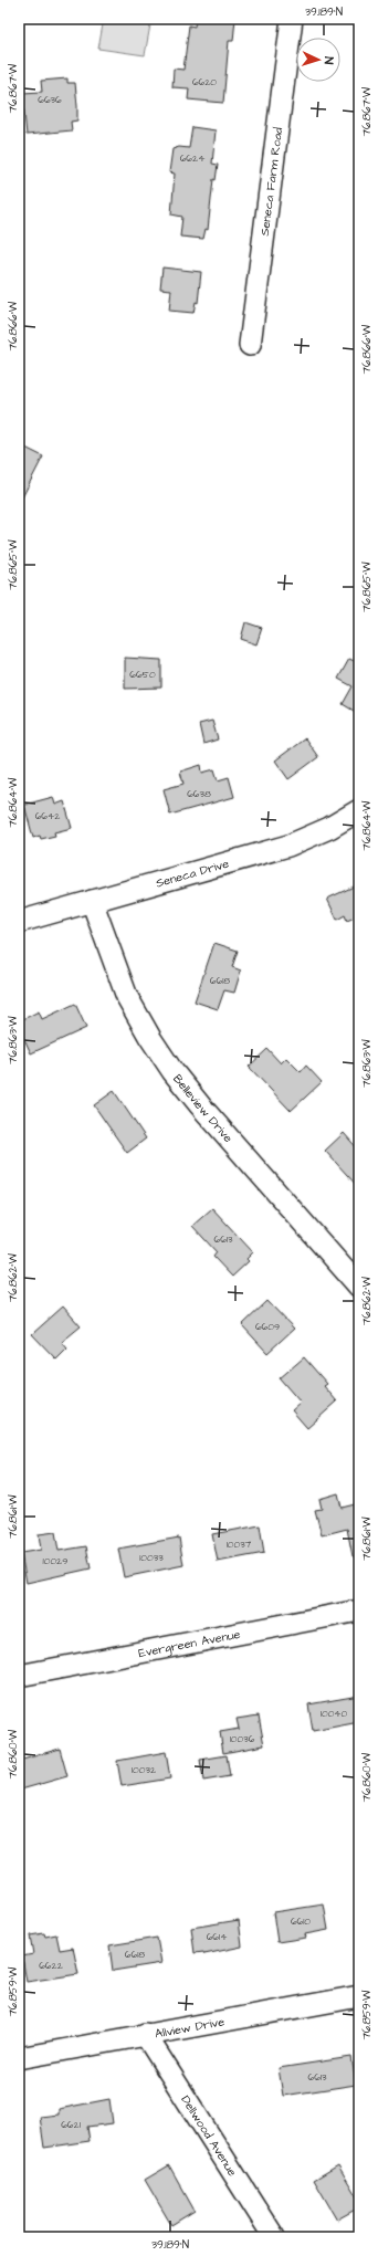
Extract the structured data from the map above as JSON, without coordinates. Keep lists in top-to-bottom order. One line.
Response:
{"streets":{"street":["Seneca Farm Road","Seneca Drive","Belleview Drive","Evergreen Avenue","Allview Drive","Dellwood Avenue"]},"crossings":[["Seneca Drive","Belleview Drive"],["Allview Drive","Dellwood Avenue"]],"house_numbers":["6620","6636","6624","6650","6638","6642","6618","6613","6609","10037","10033","10029","10040","10036","10032","6610","6614","6618","6622","6613","6621"],"north":"right","coordinates":["39.189°N","76.867°W","76.866°W","76.865°W","76.864°W","76.863°W","76.862°W","76.861°W","76.860°W","76.859°W"]}
